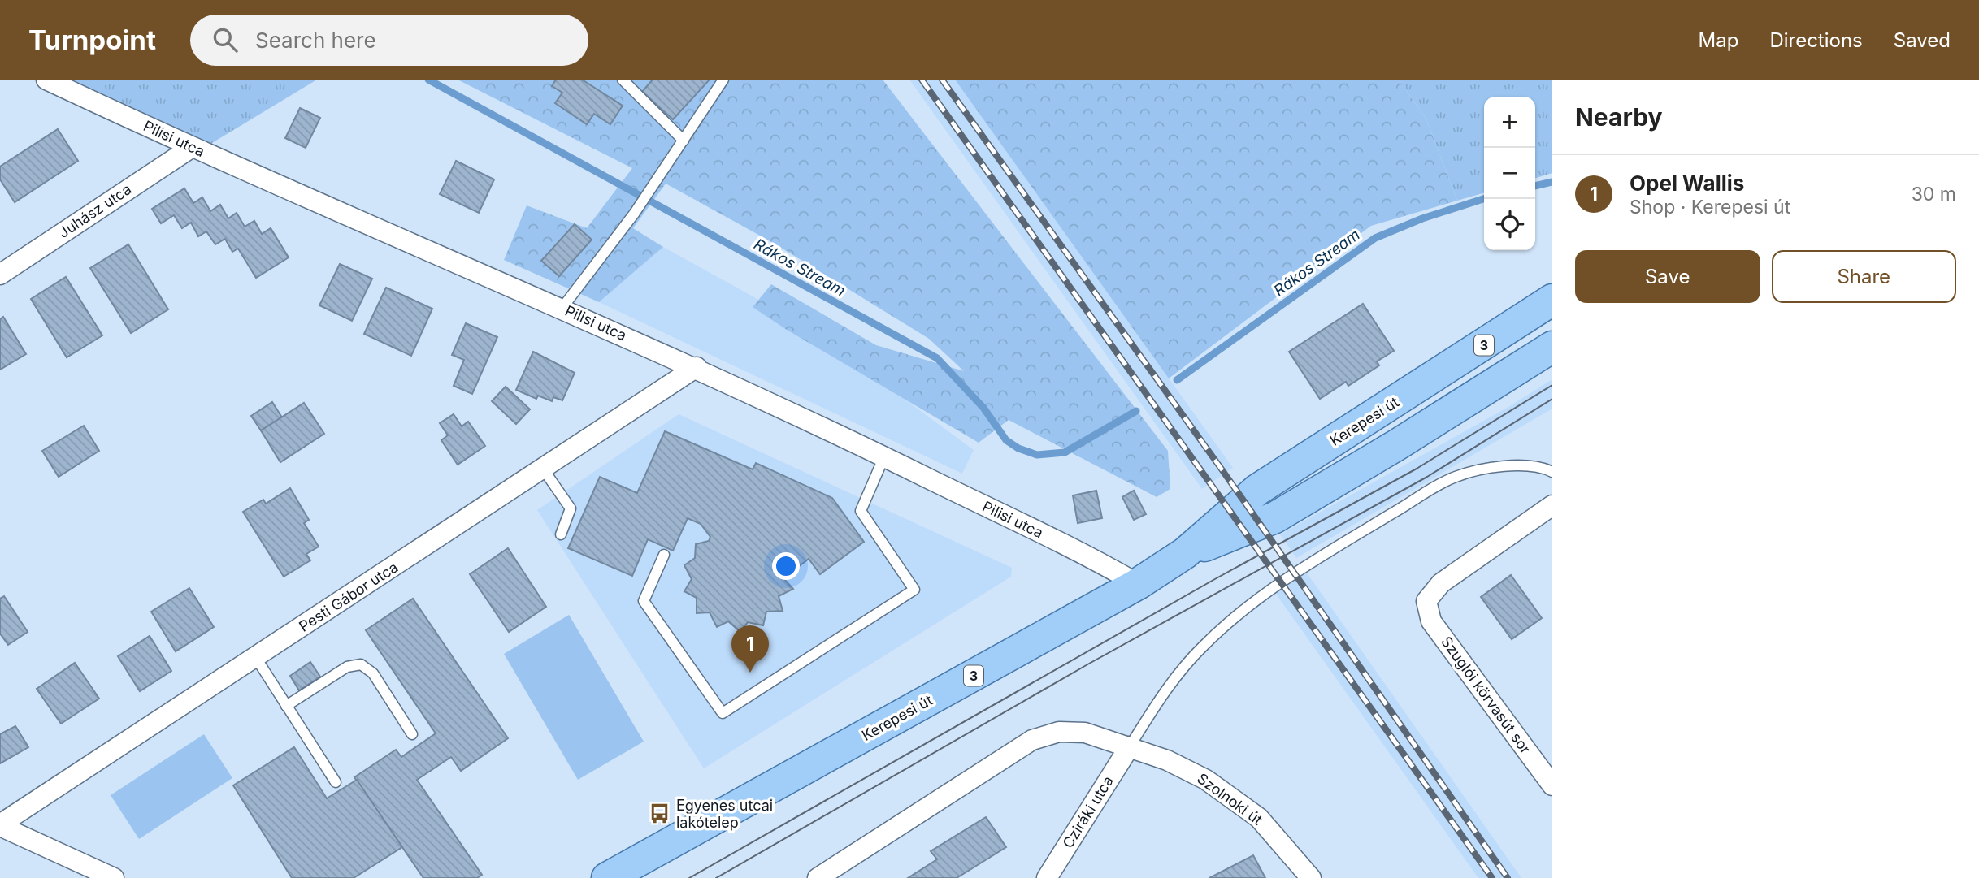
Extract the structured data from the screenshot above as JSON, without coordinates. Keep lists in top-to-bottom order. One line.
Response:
{"streets":{"main road":["3","Kerepesi út"],"street":["Pilisi utca","Juhász utca","Pesti Gábor utca","Szuglói körvasút sor","Szolnoki út","Cziráki utca"]},"crossings":[["Pilisi utca","Juhász utca"],["Pilisi utca","Kerepesi út"],["Pilisi utca","Pesti Gábor utca"],["Szolnoki út","Cziráki utca"]],"water":["Rákos Stream"],"places":{"bus stop":["Egyenes utcai lakótelep"]},"page":{"header":"Turnpoint","search":"Search here","nav":["Map","Directions","Saved"],"heading":"Nearby","map_buttons":["+","−"],"list":[{"mark":"1","name":"Opel Wallis","note":"Shop · Kerepesi út","value":"30 m"}],"buttons":["Save","Share"],"pins":"1"}}
